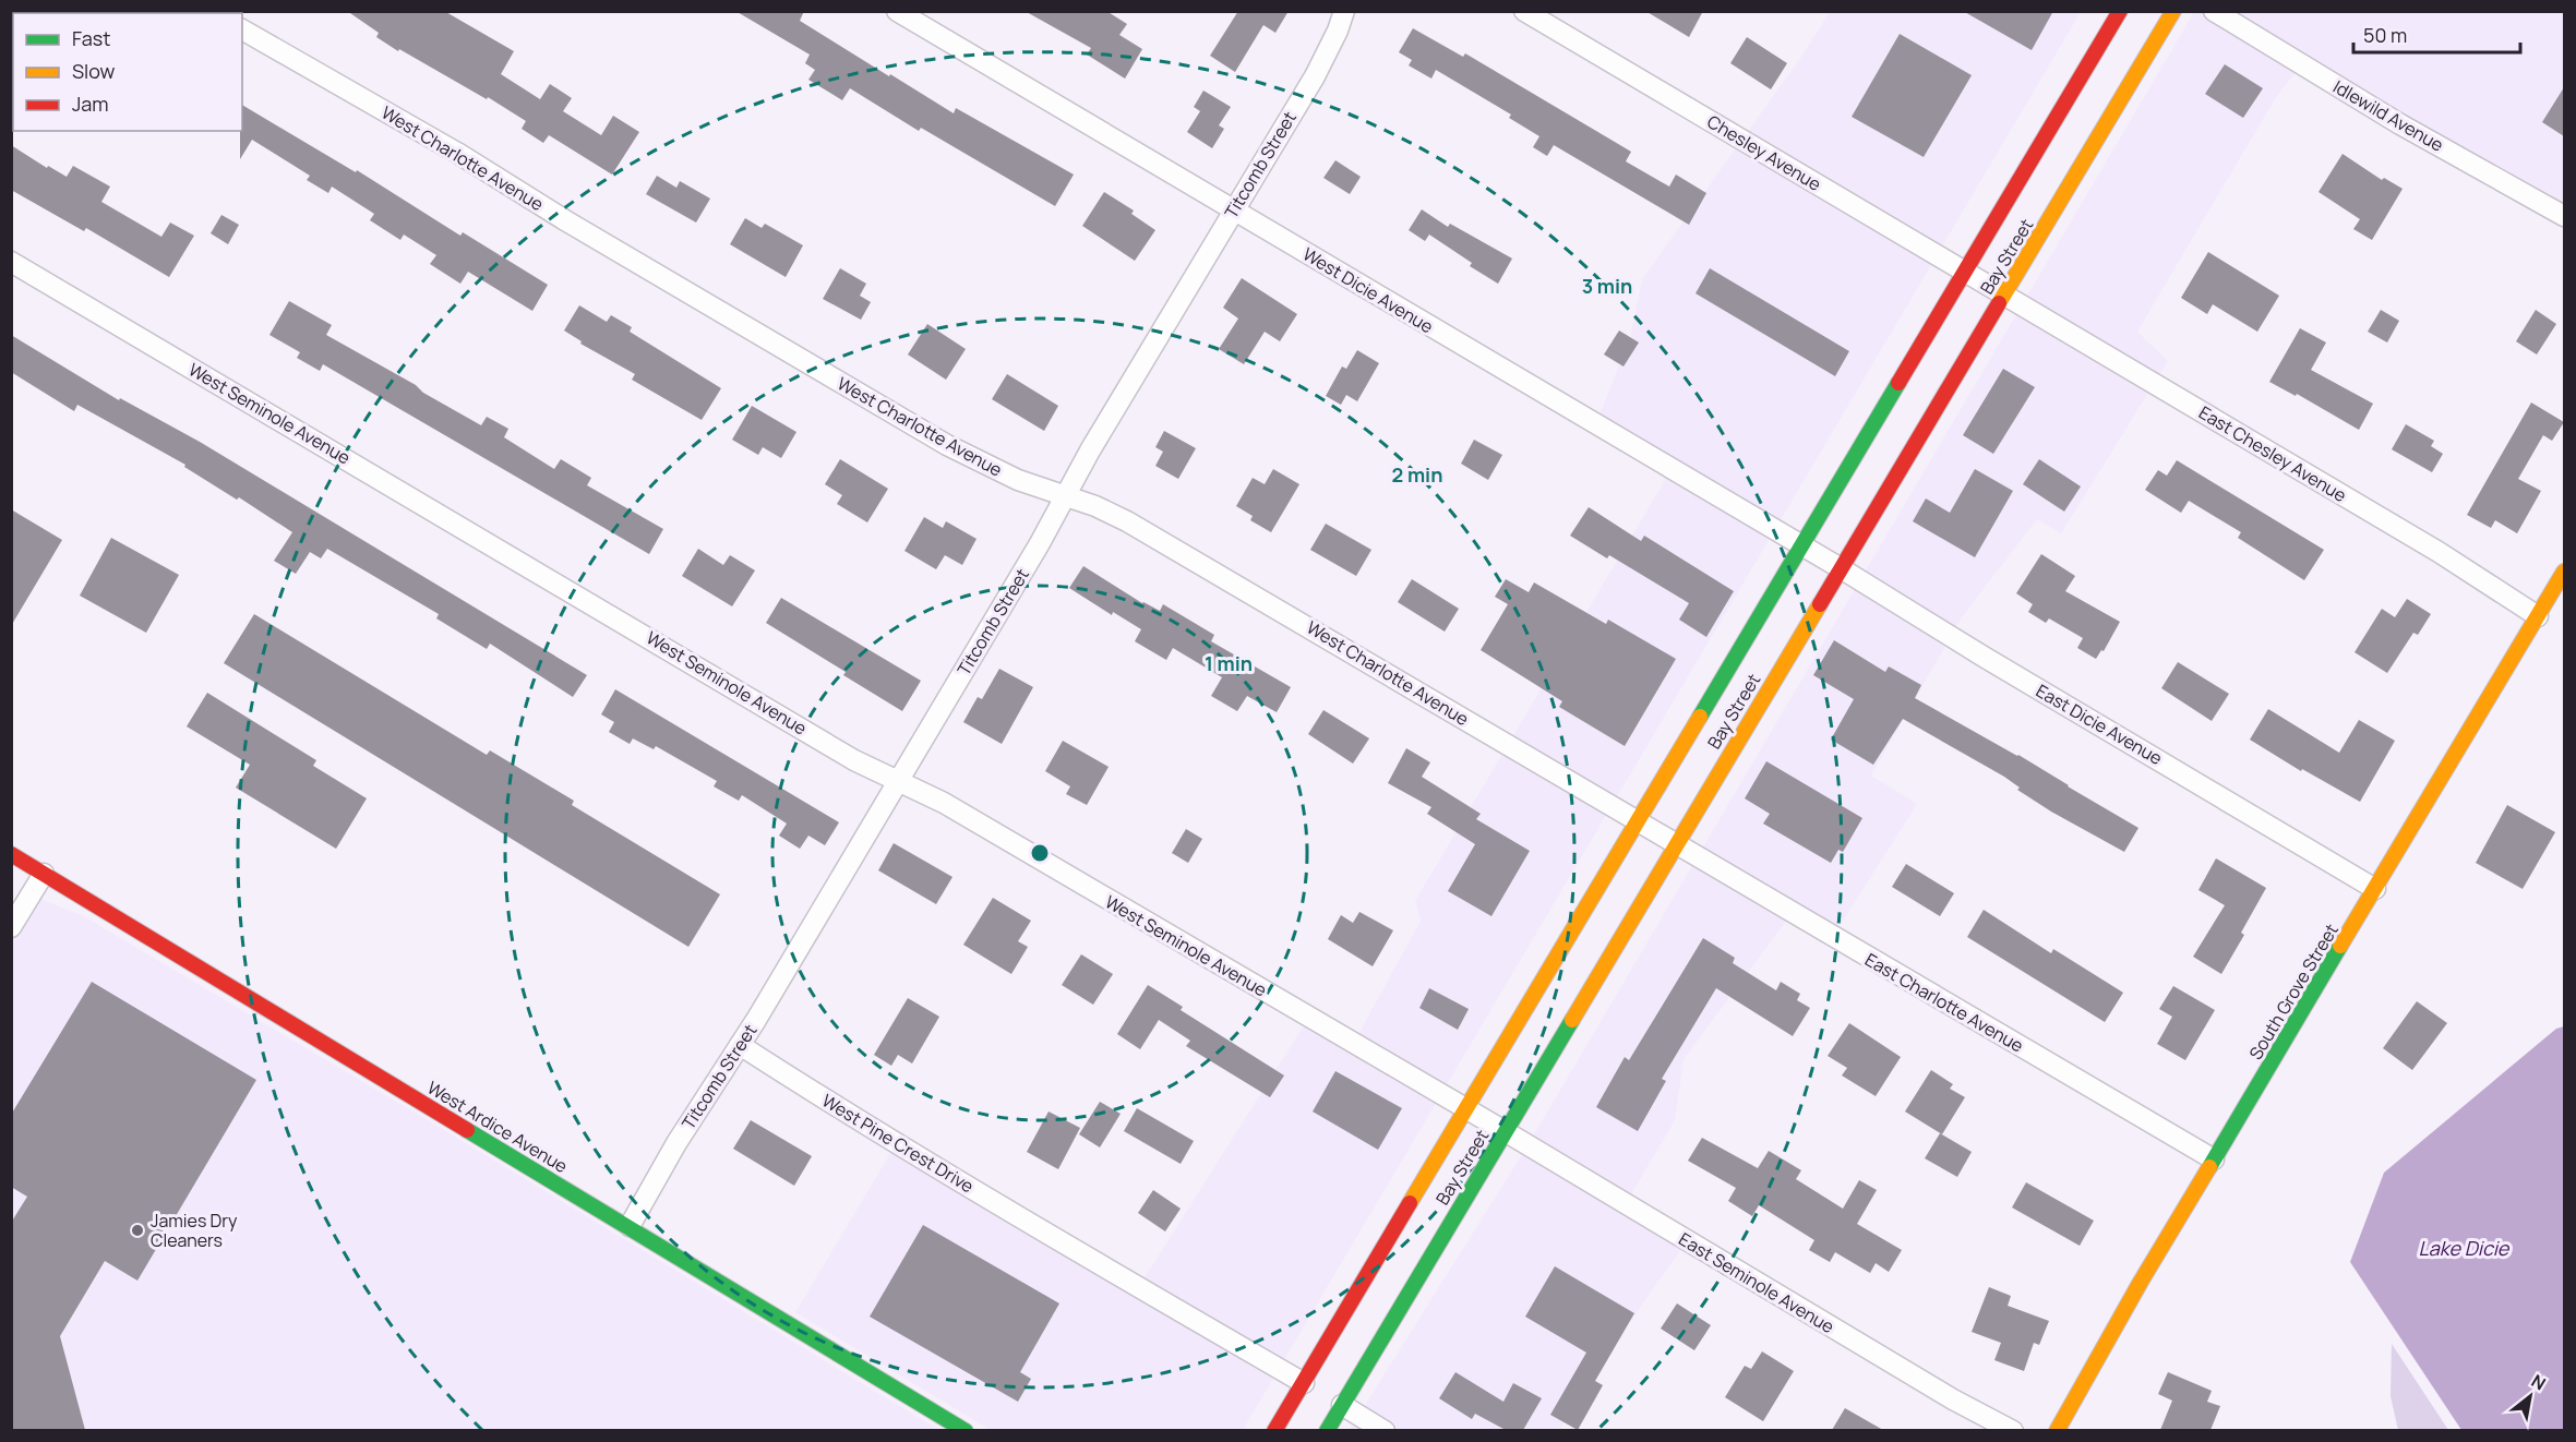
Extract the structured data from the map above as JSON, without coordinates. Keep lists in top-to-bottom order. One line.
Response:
{"streets":{"main road":["Bay Street","South Grove Street","West Ardice Avenue"],"street":["Idlewild Avenue","Chesley Avenue","West Charlotte Avenue","Titcomb Street","West Dicie Avenue","West Seminole Avenue","East Chesley Avenue","East Dicie Avenue","East Charlotte Avenue","West Pine Crest Drive","East Seminole Avenue"]},"crossings":[["Chesley Avenue","Bay Street"],["Chesley Avenue","East Chesley Avenue"],["West Charlotte Avenue","Titcomb Street"],["West Charlotte Avenue","Bay Street"],["West Charlotte Avenue","East Charlotte Avenue"],["Titcomb Street","West Dicie Avenue"],["Titcomb Street","West Seminole Avenue"],["Titcomb Street","West Ardice Avenue"],["Titcomb Street","West Pine Crest Drive"],["Bay Street","West Dicie Avenue"],["Bay Street","West Seminole Avenue"],["Bay Street","East Chesley Avenue"],["Bay Street","East Dicie Avenue"],["Bay Street","East Charlotte Avenue"],["Bay Street","West Pine Crest Drive"],["Bay Street","East Seminole Avenue"],["West Dicie Avenue","East Dicie Avenue"],["West Seminole Avenue","East Seminole Avenue"],["East Chesley Avenue","South Grove Street"],["East Dicie Avenue","South Grove Street"],["South Grove Street","East Charlotte Avenue"]],"water":["Lake Dicie"],"places":["Jamies Dry Cleaners"],"legend":["Fast","Slow","Jam"],"scale_bar":"50 m","north":"top right","rings":["3 min","2 min","1 min"]}
